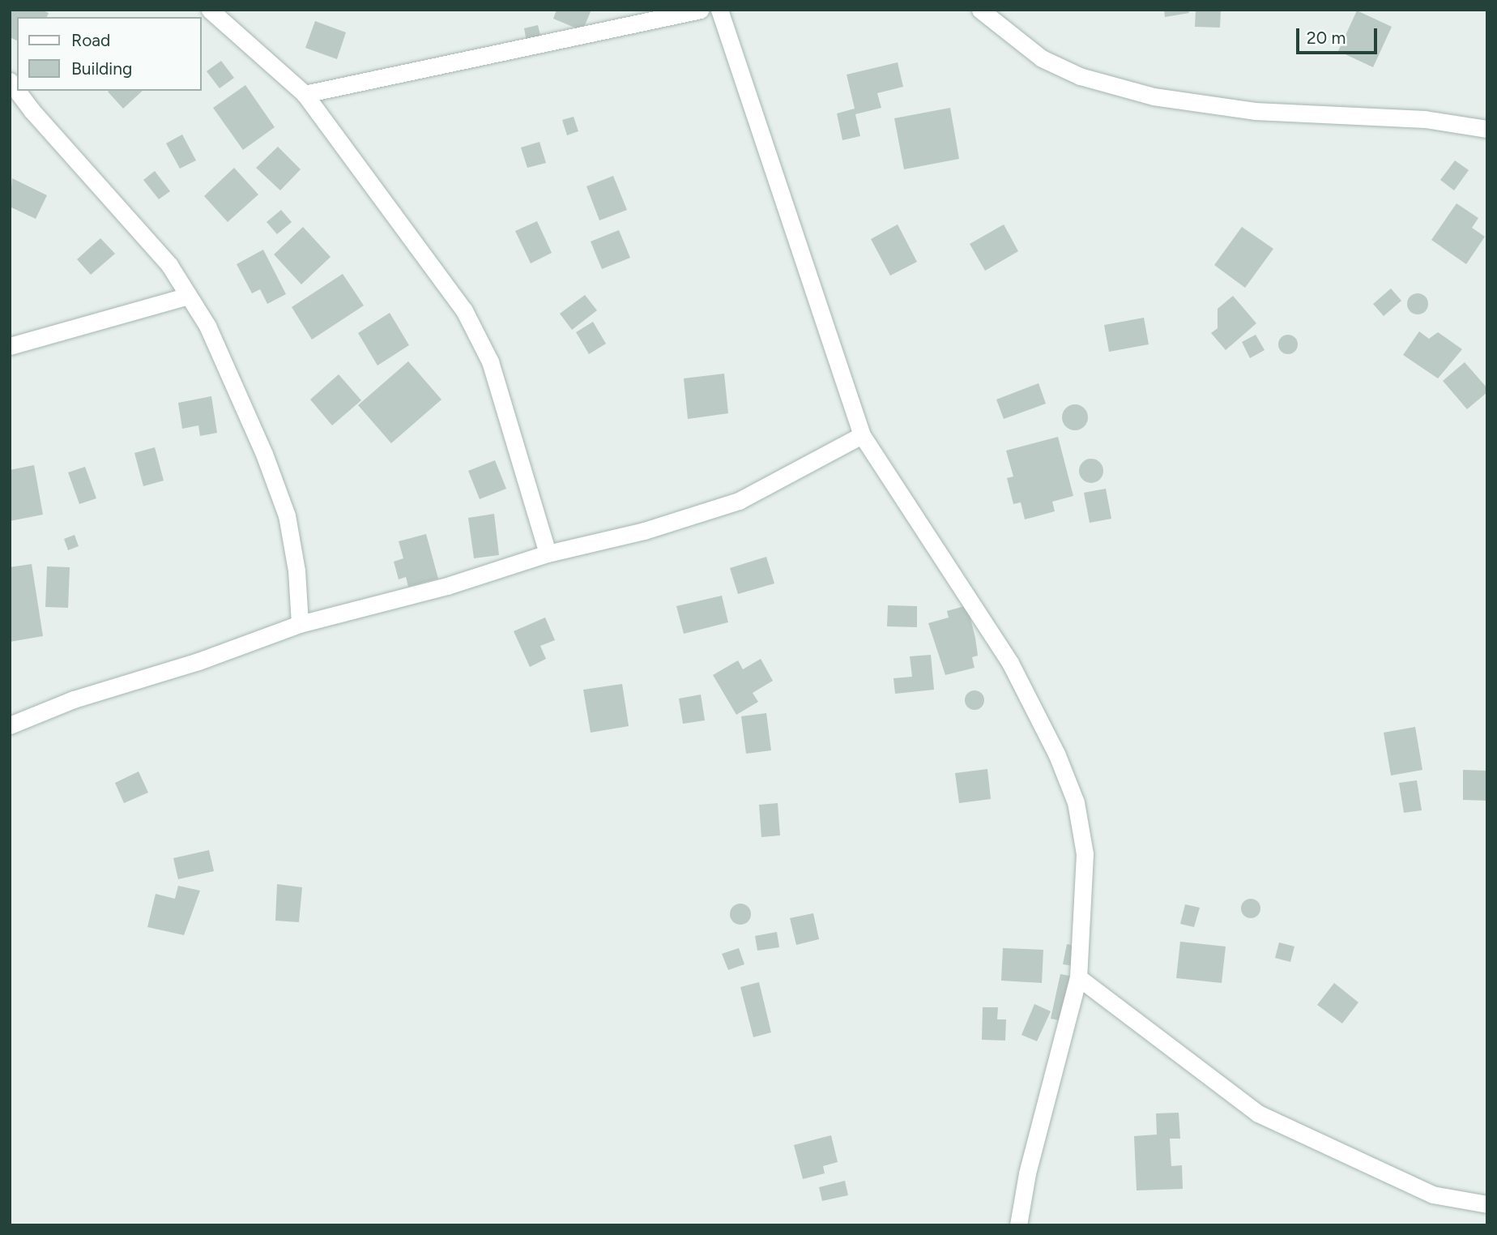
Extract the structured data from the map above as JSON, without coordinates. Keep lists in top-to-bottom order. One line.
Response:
{"legend":["Road","Building"],"scale_bar":"20 m"}
